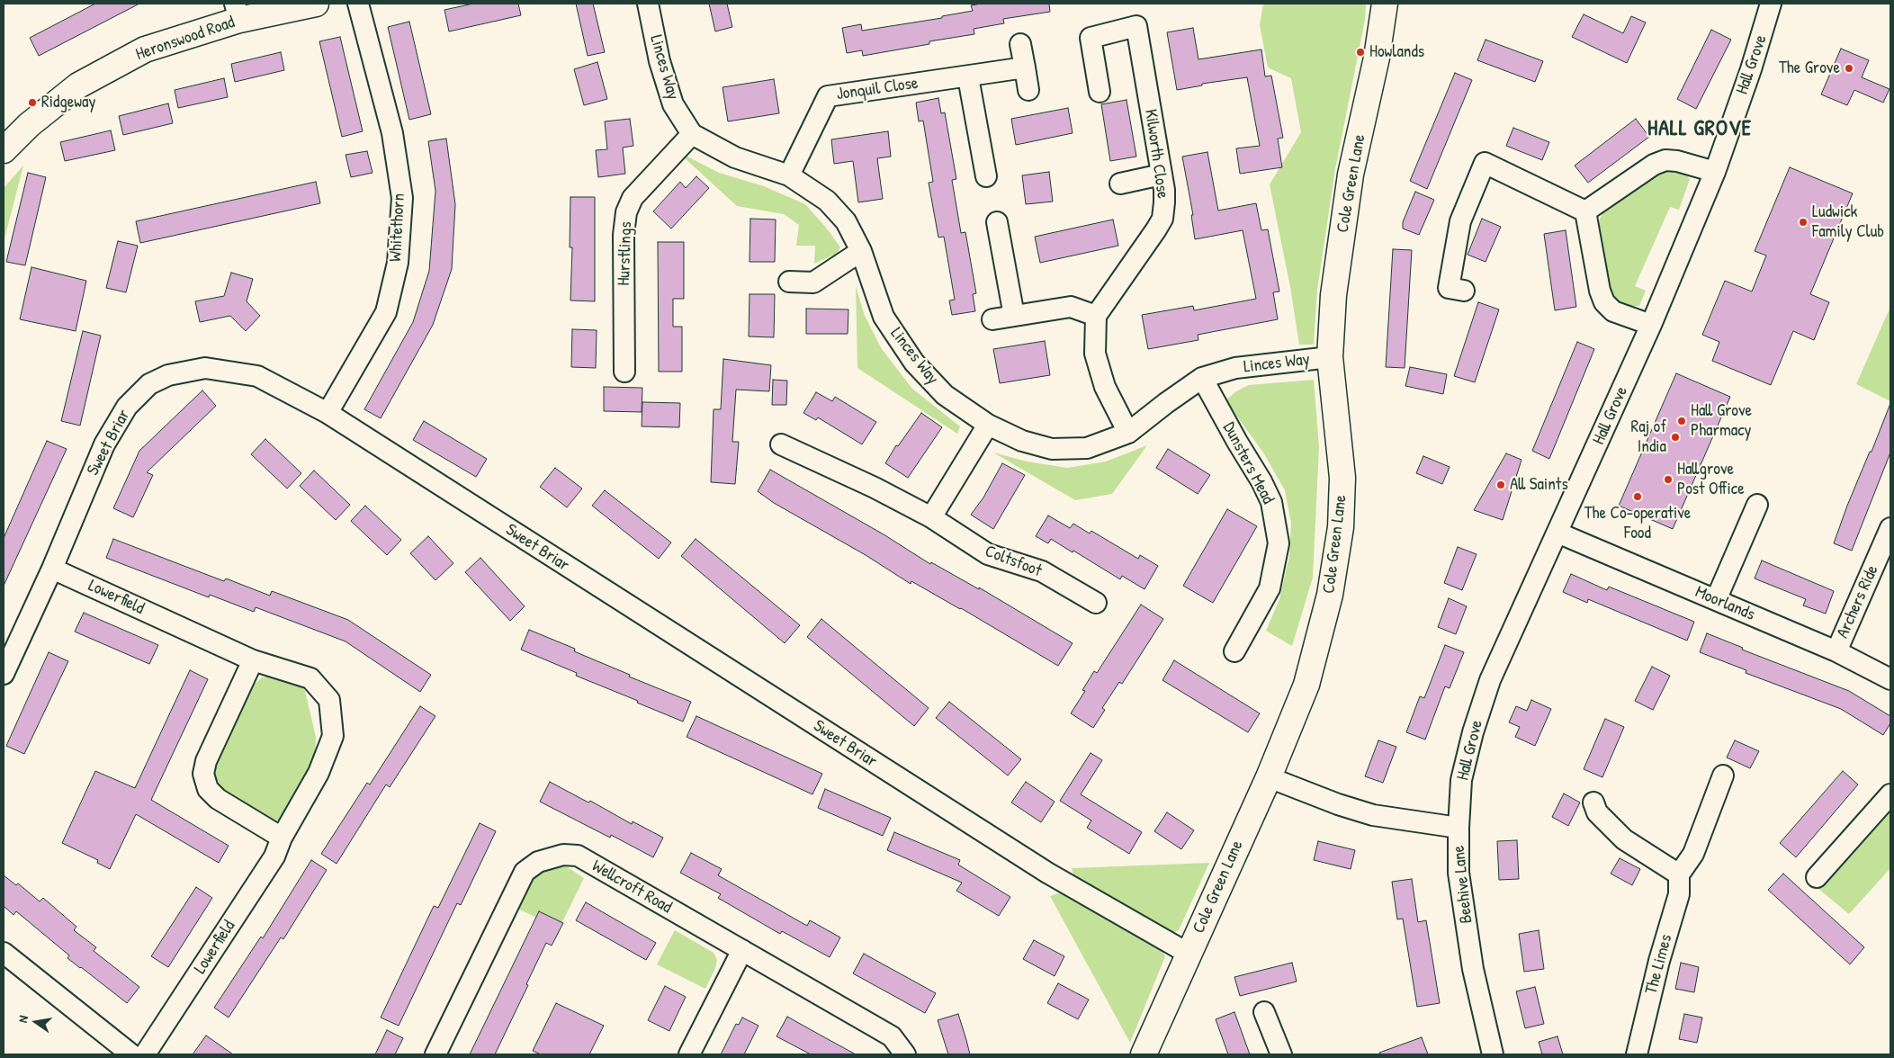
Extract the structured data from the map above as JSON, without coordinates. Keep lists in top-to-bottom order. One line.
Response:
{"streets":{"street":["Heronswood Road","Hall Grove","Linces Way","Jonquil Close","Kilworth Close","Cole Green Lane","Whitethorn","Hurstlings","Sweet Briar","Dunsters Mead","Coltsfoot","Lowerfield","Archers Ride","Moorlands","Beehive Lane","Wellcroft Road","The Limes"]},"crossings":[["Hall Grove","Moorlands"],["Hall Grove","Beehive Lane"],["Linces Way","Jonquil Close"],["Linces Way","Cole Green Lane"],["Linces Way","Hurstlings"],["Linces Way","Dunsters Mead"],["Cole Green Lane","Sweet Briar"],["Cole Green Lane","Beehive Lane"],["Whitethorn","Sweet Briar"],["Sweet Briar","Lowerfield"],["Archers Ride","Moorlands"]],"districts":["HALL GROVE"],"places":["Howlands","The Grove","Ridgeway","Ludwick Family Club","Hall Grove Pharmacy","Raj of India","Hallgrove Post Office","All Saints","The Co-operative Food"],"north":"left"}
